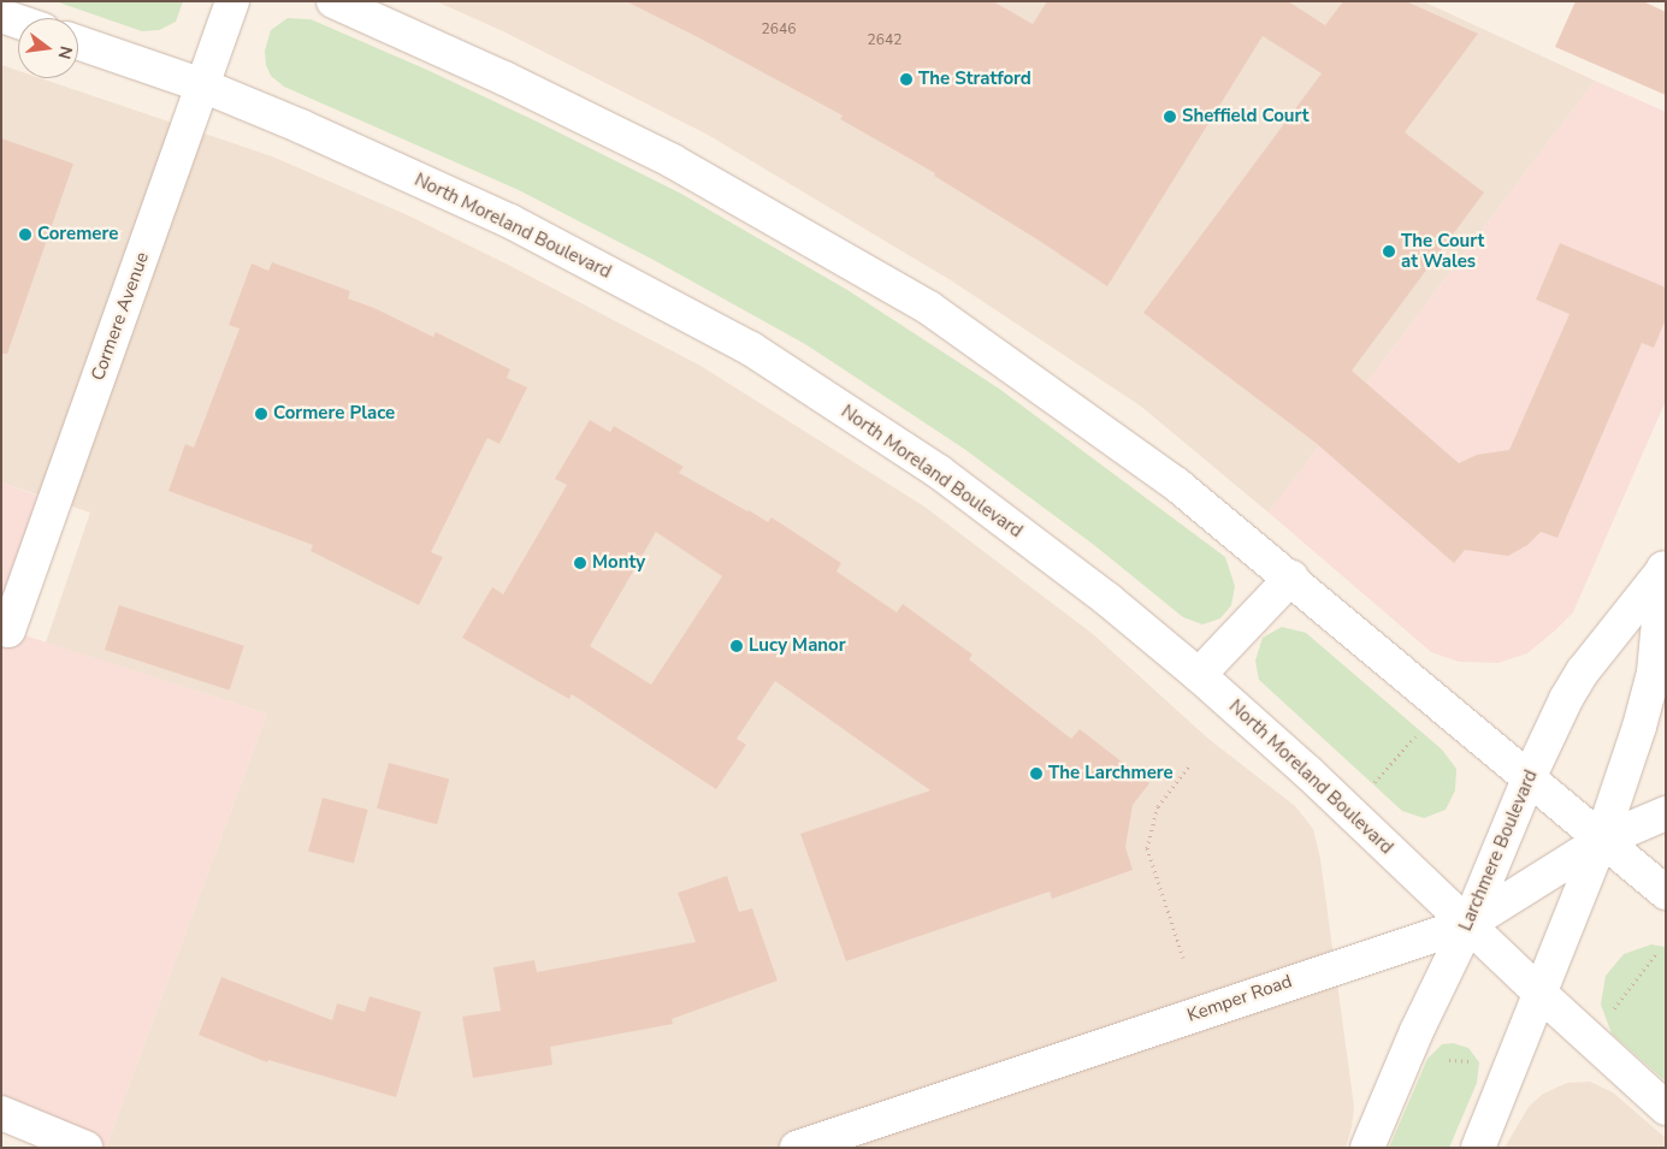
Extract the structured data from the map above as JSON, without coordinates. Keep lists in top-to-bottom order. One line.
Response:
{"streets":{"main road":["North Moreland Boulevard","Cormere Avenue","Larchmere Boulevard","Kemper Road"]},"crossings":[["North Moreland Boulevard","Cormere Avenue"],["North Moreland Boulevard","Larchmere Boulevard"],["North Moreland Boulevard","Kemper Road"],["Larchmere Boulevard","Kemper Road"]],"places":["The Stratford","Sheffield Court","Coremere","The Court at Wales","Cormere Place","Monty","Lucy Manor","The Larchmere"],"house_numbers":["2646","2642"],"north":"right"}
